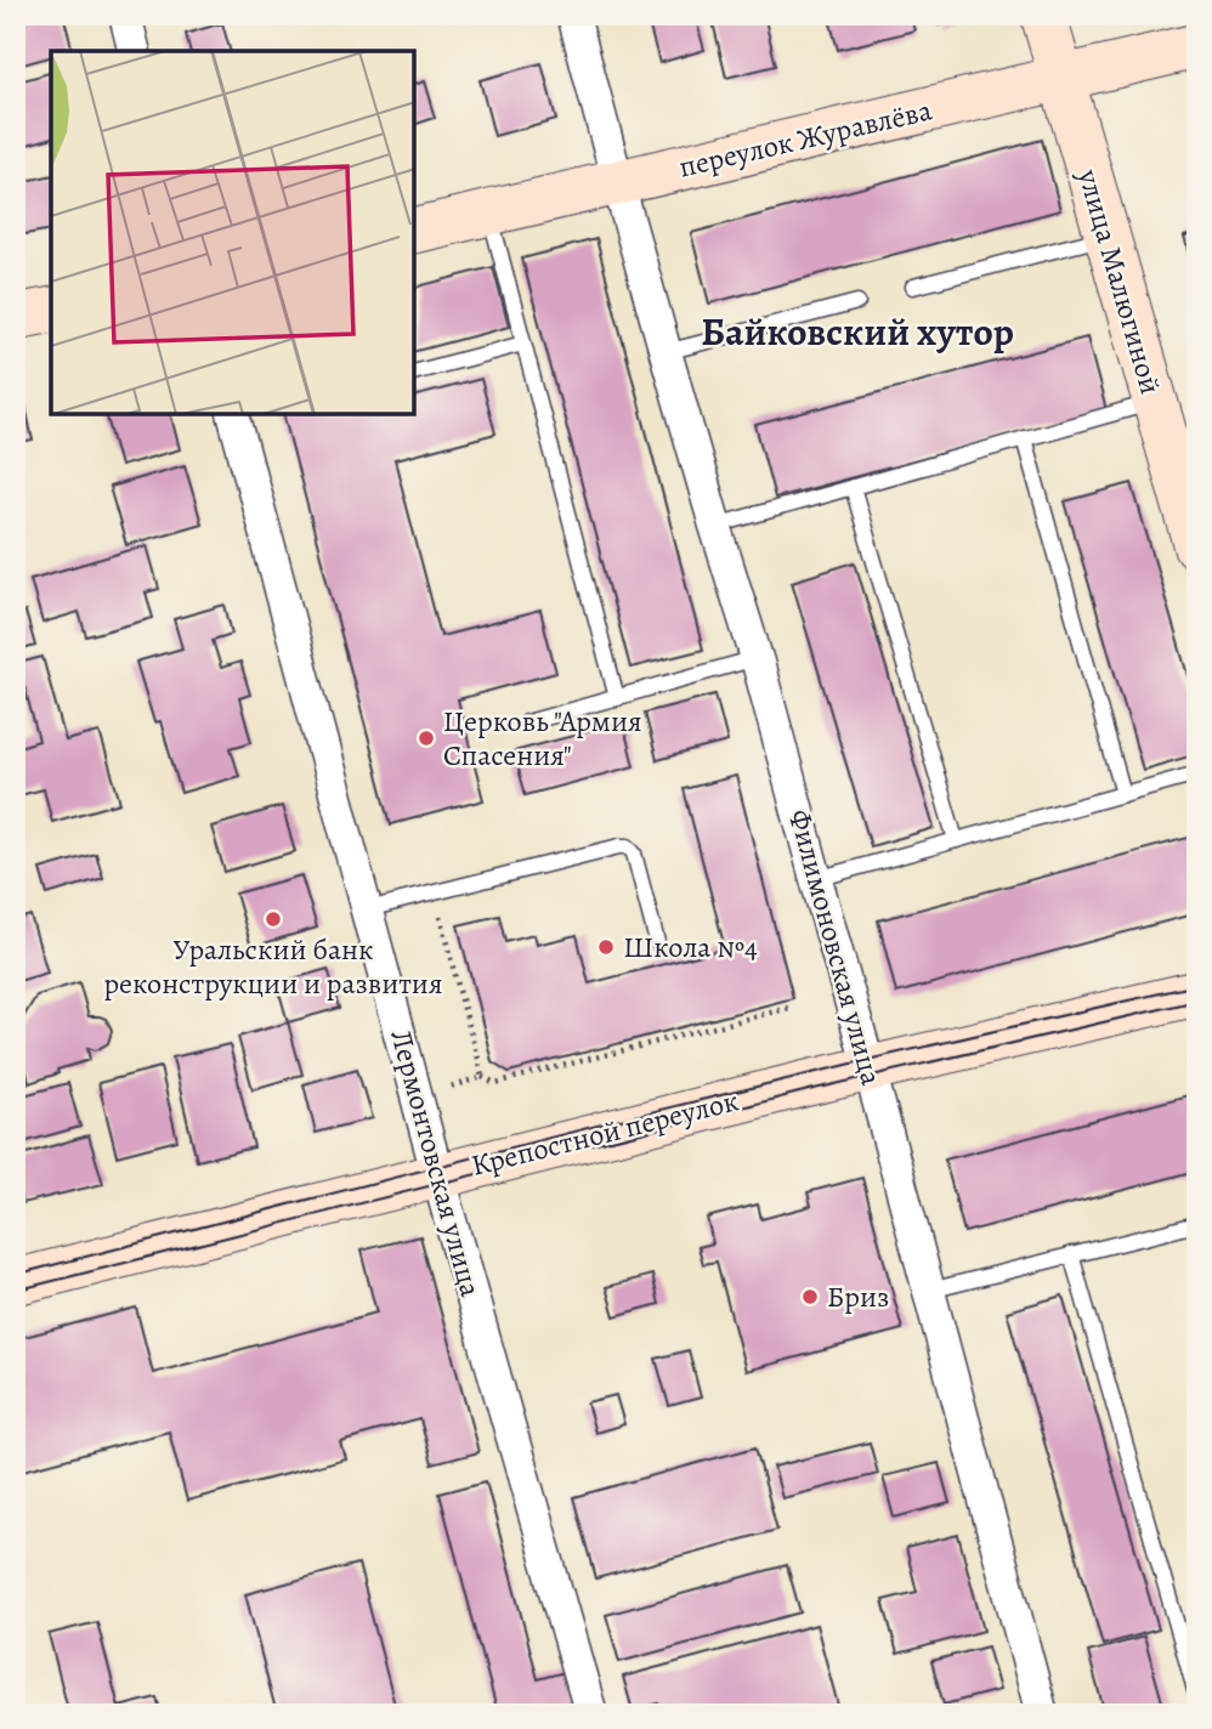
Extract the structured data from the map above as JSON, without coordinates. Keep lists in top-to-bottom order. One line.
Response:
{"streets":{"street":["переулок Журавлёва","улица Малюгиной","Филимоновская улица","Крепостной переулок","Лермонтовская улица"]},"crossings":[["переулок Журавлёва","улица Малюгиной"],["переулок Журавлёва","Филимоновская улица"],["Филимоновская улица","Крепостной переулок"],["Крепостной переулок","Лермонтовская улица"]],"districts":["Байковский хутор"],"places":["Церковь \"Армия Спасения\"","Уральский банк реконструкции и развития","Школа №4","Бриз"]}
